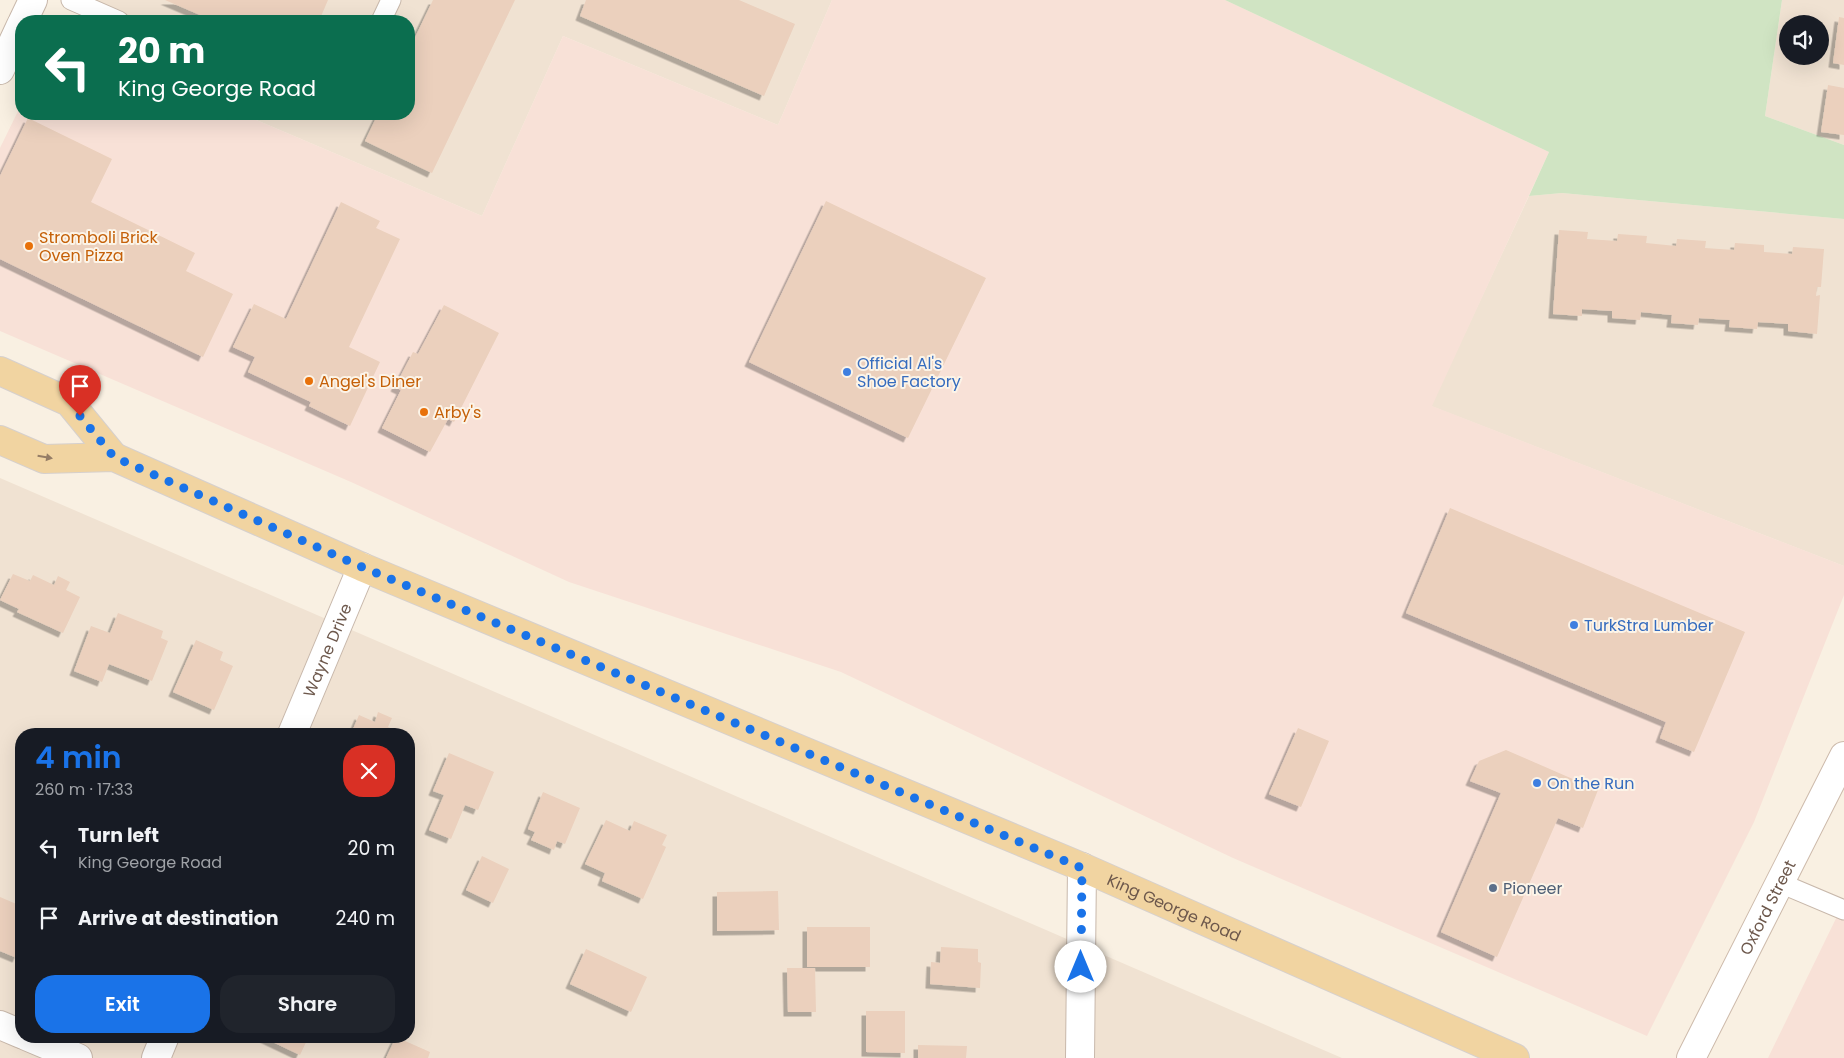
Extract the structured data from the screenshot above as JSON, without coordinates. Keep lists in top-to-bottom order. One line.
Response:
{"streets":{"main road":["King George Road"],"street":["Wayne Drive","Oxford Street"]},"crossings":[["Wayne Drive","King George Road"]],"places":["Stromboli Brick Oven Pizza","Official Al's Shoe Factory","Angel's Diner","Arby's","TurkStra Lumber","On the Run","Pioneer"],"page":{"turn":["20 m","King George Road"],"heading":["4 min","260 m · 17:33"],"list":[{"name":"Turn left","note":"King George Road","value":"20 m"},{"name":"Arrive at destination","value":"240 m"}],"buttons":["Exit","Share"]}}
